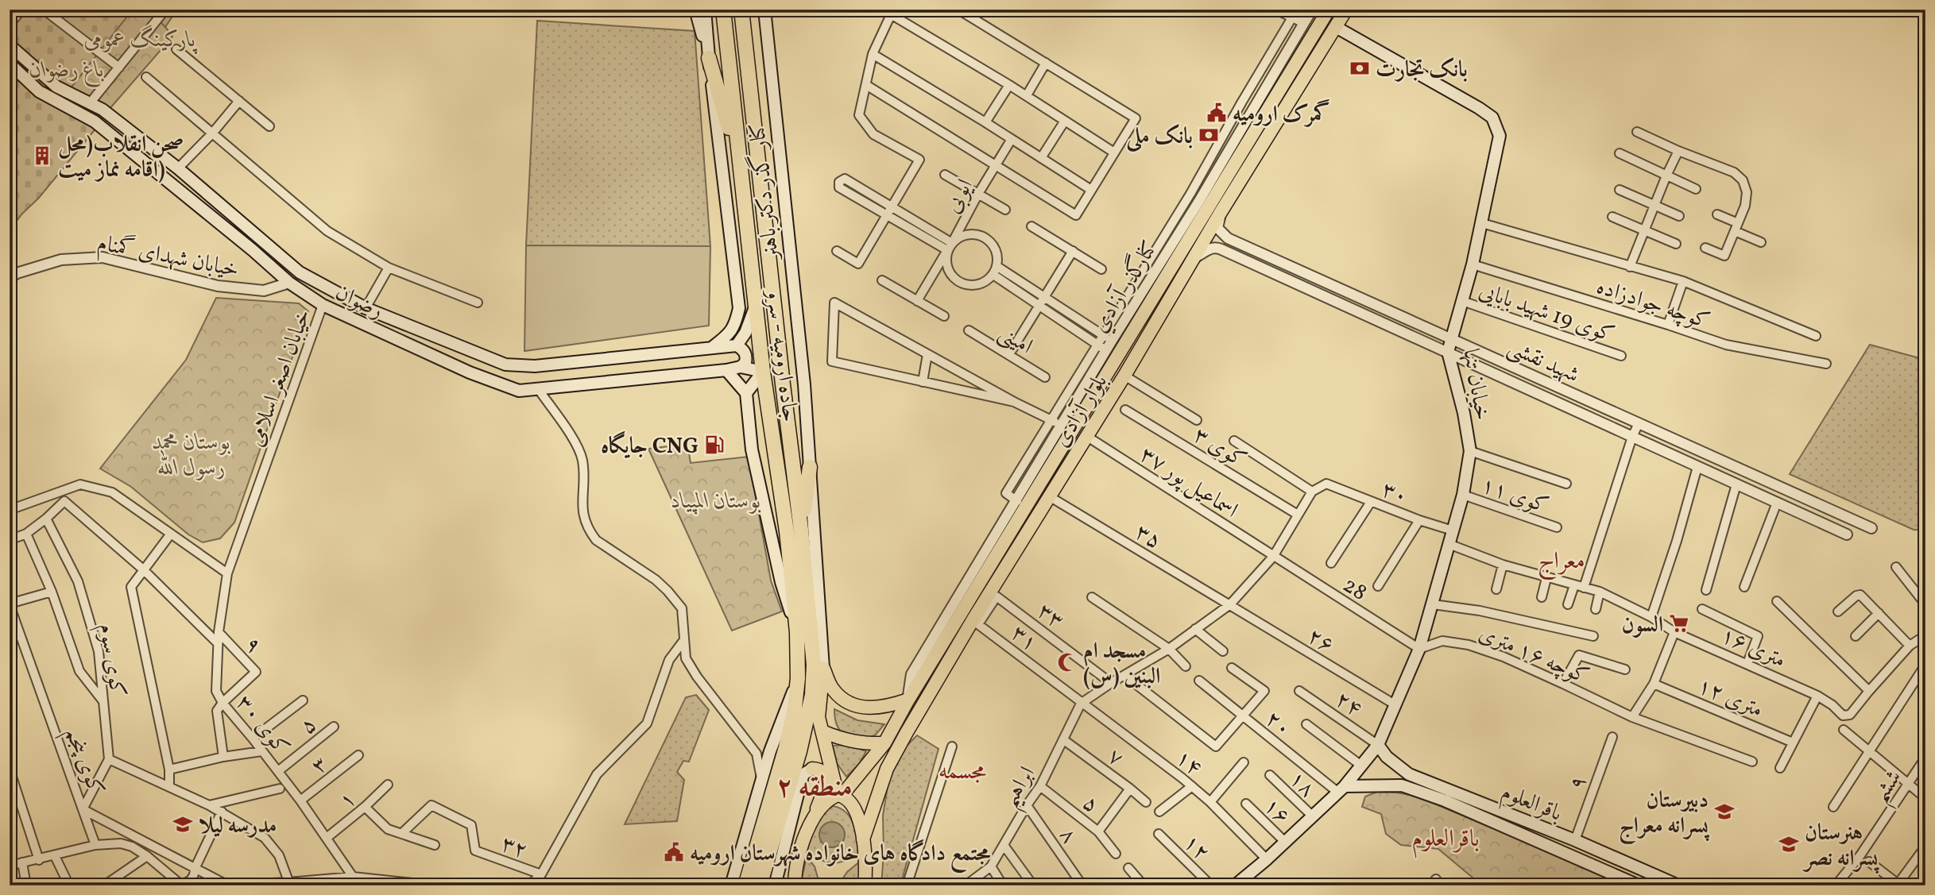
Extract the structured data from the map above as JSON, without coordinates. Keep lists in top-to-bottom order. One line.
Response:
{"streets":{"highway":["جاده ارومیه - سرو"],"main road":["کنار گذر دکتر باهنر","رضوان","خیابان تنها","بلوار آزادی","باقرالعلوم"],"street":["ایوبی","خیابان شهدای گمنام","کنارگذر آزادي","کوچه جوادزاده","کوی 19 شهید بابایی","امینی","شهید نقشی","خیابان اصغر اسلامی","کوی ۳","اسماعیل پور ۳۷","۳۰","کوی ۱۱","۳۵","28","۳۳","۳۱","۲۶","۹","۱۶ متری","کوچه ۱۶ متری","کوی سوم","۱۲ متری","۲۴","۲۰","کوی ۳۰","۵","۷","کوی پنجم","۱۴","۳","۱۸","ششم","ابراهیم","۱","۱۶","۸","۳۲","۱۲"]},"crossings":[["کنار گذر دکتر باهنر","جاده ارومیه - سرو"],["خیابان شهدای گمنام","رضوان"],["کنارگذر آزادي","بلوار آزادی"],["رضوان","جاده ارومیه - سرو"],["رضوان","خیابان اصغر اسلامی"],["کوچه جوادزاده","خیابان تنها"],["کوی 19 شهید بابایی","خیابان تنها"],["شهید نقشی","خیابان تنها"],["خیابان اصغر اسلامی","کوی ۳۰"],["خیابان تنها","بلوار آزادی"],["خیابان تنها","۳۰"],["خیابان تنها","کوی ۱۱"],["خیابان تنها","28"],["خیابان تنها","۲۶"],["خیابان تنها","۱۶ متری"],["خیابان تنها","کوچه ۱۶ متری"],["خیابان تنها","۲۴"],["خیابان تنها","۲۰"],["خیابان تنها","۱۴"],["خیابان تنها","۱۸"],["خیابان تنها","باقرالعلوم"],["خیابان تنها","۱۶"],["بلوار آزادی","اسماعیل پور ۳۷"],["بلوار آزادی","۳۵"],["بلوار آزادی","۳۳"],["بلوار آزادی","۳۱"],["اسماعیل پور ۳۷","28"],["۳۵","۲۶"],["28","کوچه ۱۶ متری"],["۳۳","۳۱"],["۳۱","۱۴"],["۳۱","ابراهیم"],["۹","کوی ۳۰"],["۹","باقرالعلوم"],["۲۴","باقرالعلوم"],["۲۰","باقرالعلوم"],["کوی ۳۰","۵"],["کوی ۳۰","۳"],["کوی ۳۰","۱"],["۵","ابراهیم"],["۷","ابراهیم"],["۱۴","ابراهیم"],["ابراهیم","۸"]],"districts":["معراج","مجسمه","منطقه ۲","باقرالعلوم"],"parks":["پارکینگ عمومی","باغ رضوان","بوستان محمد رسول الله","بوستان المپیاد"],"places":{"bank":["بانک تجارت","بانک ملى"],"public building":["گمرک ارومیه","مجتمع دادگاه های خانواده شهرستان ارومیه"],"building":["صحن انقلاب(محل اقامه نماز میت)"],"fuel station":["جایگاه CNG"],"supermarket":["السون"],"mosque":["مسجد ام البنین (س)"],"school or university":["دبیرستان پسرانه معراج","مدرسه لیلا","هنرستان پسرانه نصر"]}}
